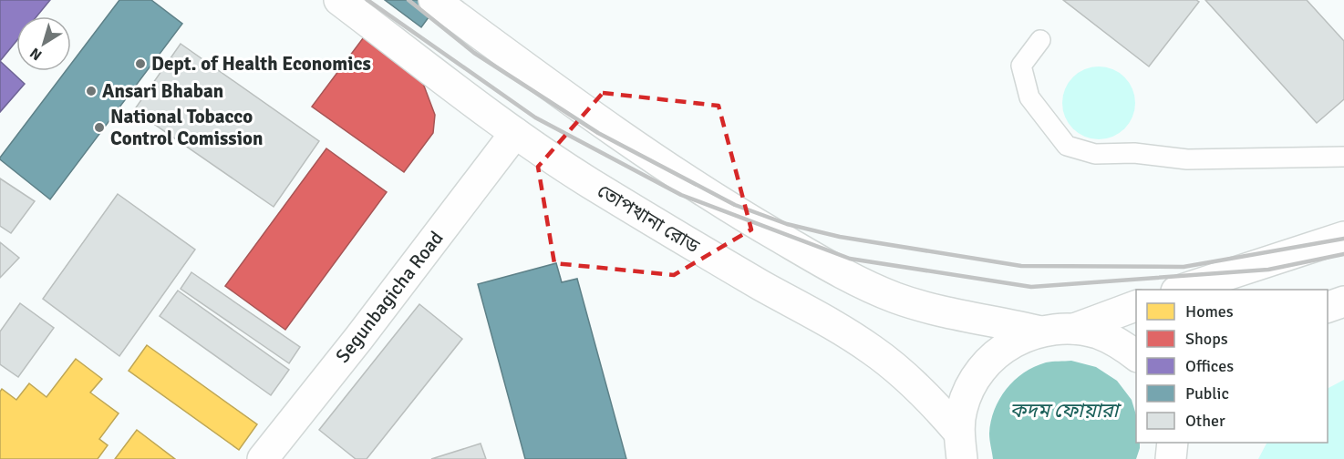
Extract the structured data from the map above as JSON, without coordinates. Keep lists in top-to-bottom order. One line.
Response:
{"streets":{"main road":["তোপখানা রোড","Segunbagicha Road"]},"crossings":[["তোপখানা রোড","Segunbagicha Road"]],"water":["কদম ফোয়ারা"],"places":["Dept. of Health Economics","Ansari Bhaban","National Tobacco Control Comission"],"legend":["Homes","Shops","Offices","Public","Other"],"north":"bottom left"}
